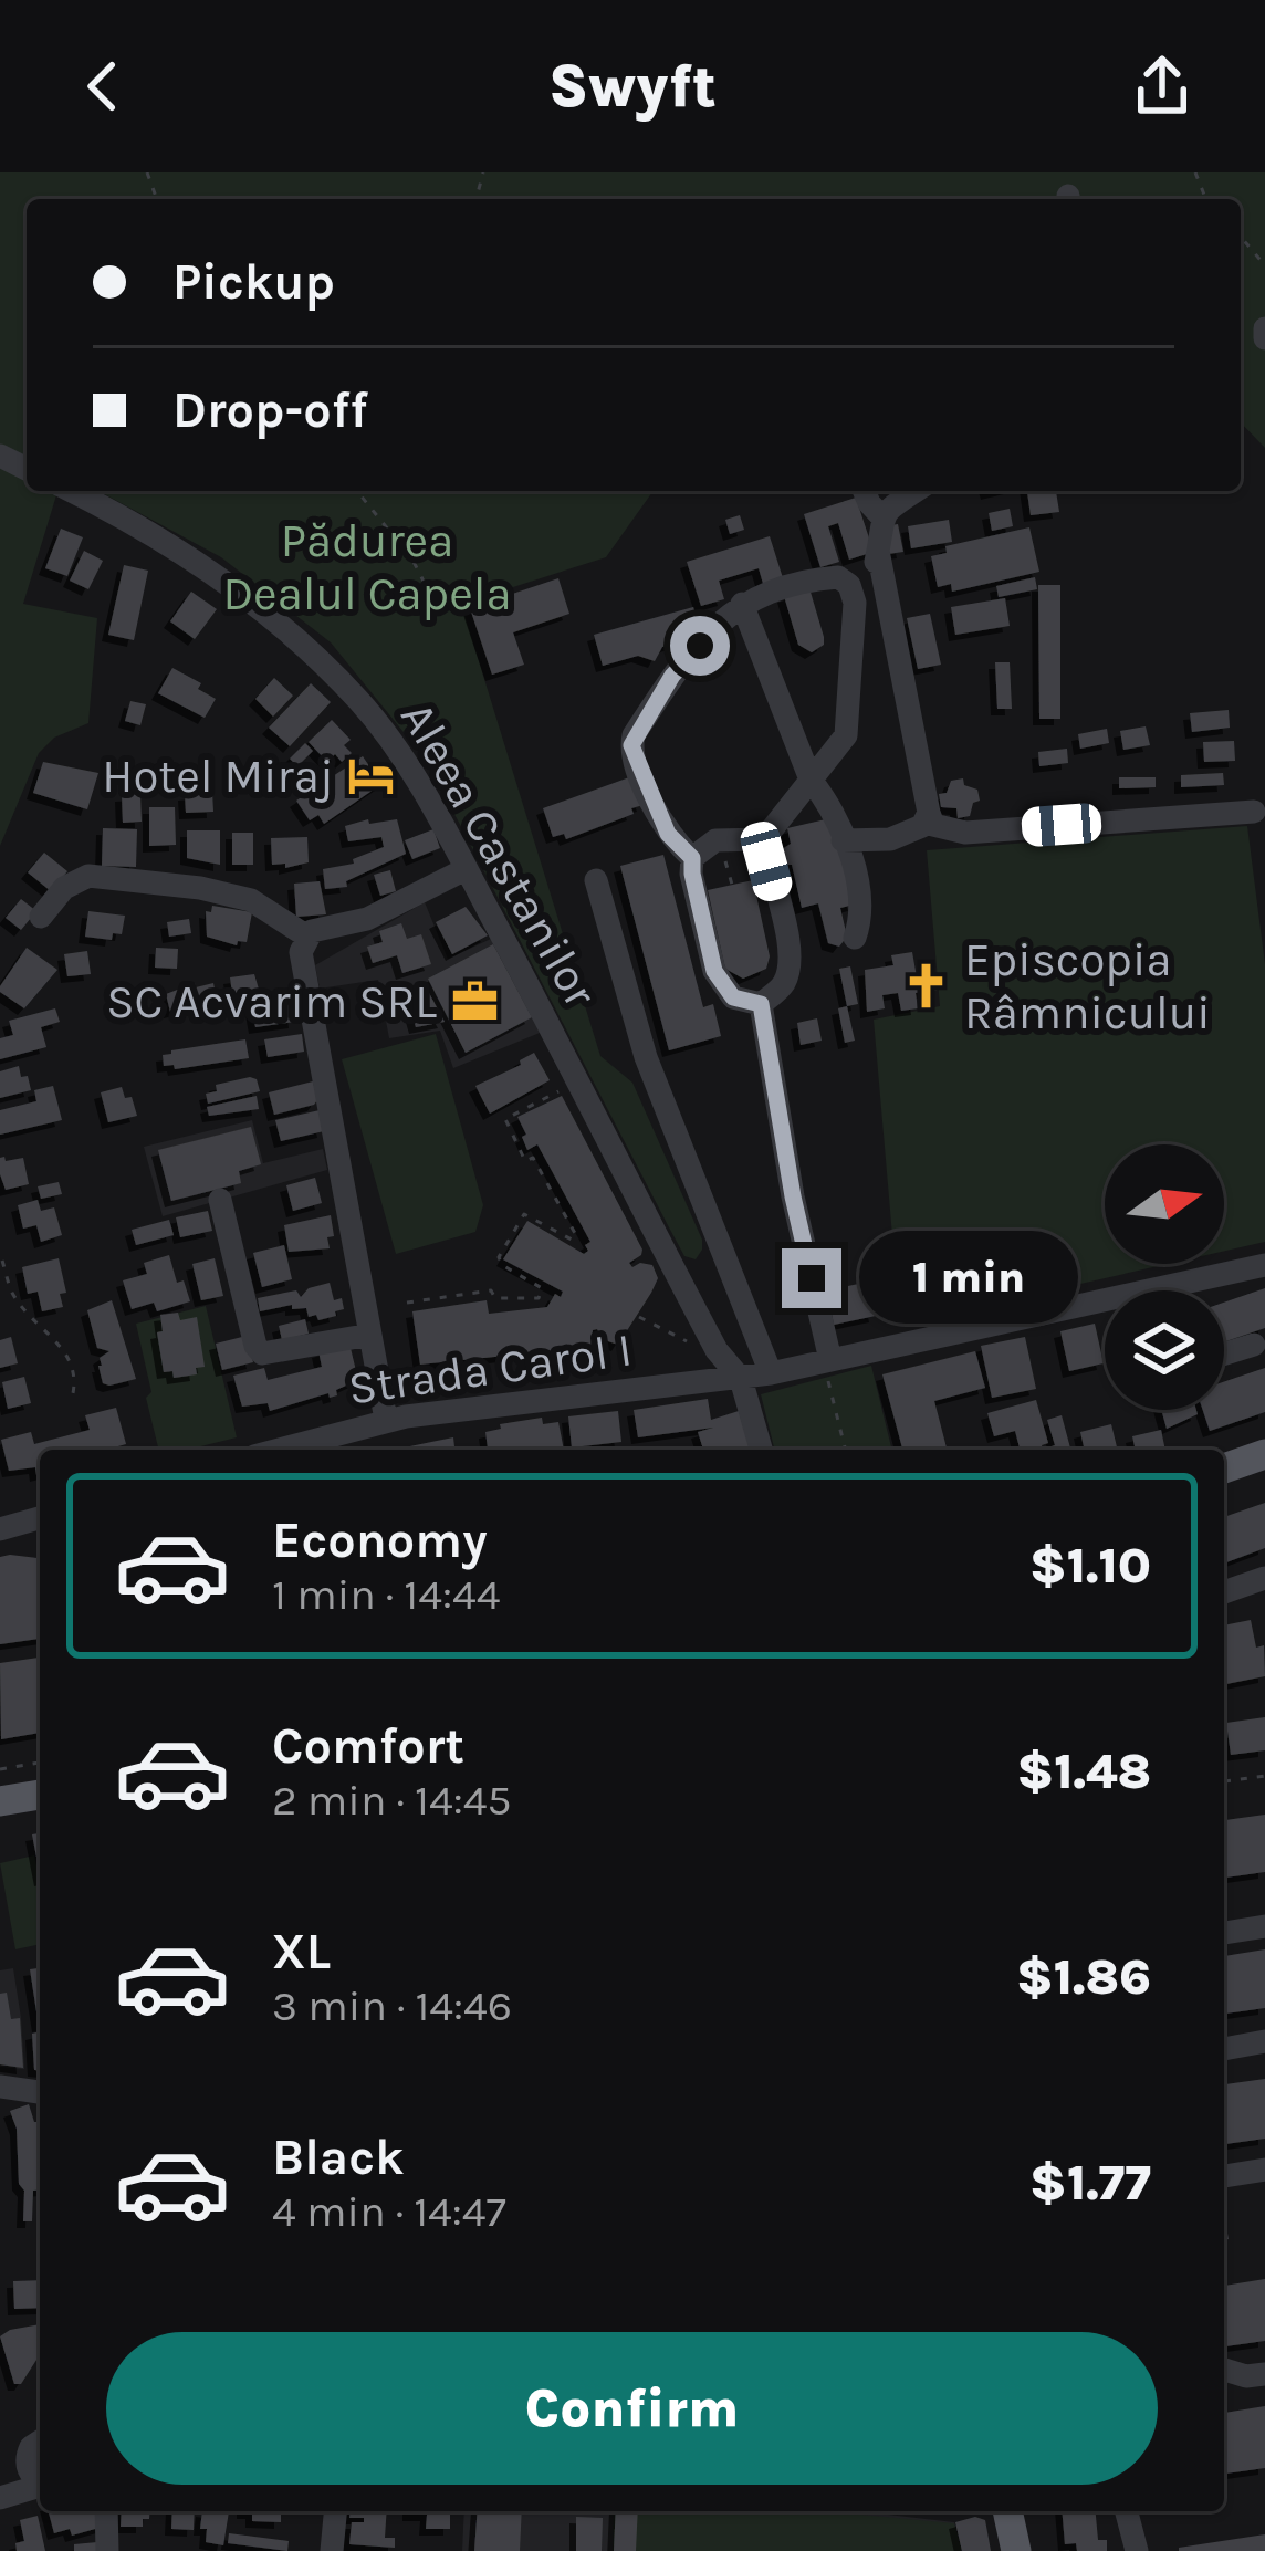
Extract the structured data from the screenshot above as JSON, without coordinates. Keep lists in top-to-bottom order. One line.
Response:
{"streets":{"street":["Aleea Castanilor","Strada Carol I"]},"crossings":[["Aleea Castanilor","Strada Carol I"]],"parks":["Pădurea Dealul Capela"],"places":{"hotel":["Hotel Miraj"],"church":["Episcopia Râmnicului"],"office":["SC Acvarim SRL"]},"north":"right","page":{"header":"Swyft","banner":["Pickup","Drop-off"],"bubble":"1 min","list":[{"name":"Economy","note":"1 min · 14:44","value":"$1.10"},{"name":"Comfort","note":"2 min · 14:45","value":"$1.48"},{"name":"XL","note":"3 min · 14:46","value":"$1.86"},{"name":"Black","note":"4 min · 14:47","value":"$1.77"}],"buttons":"Confirm"}}
